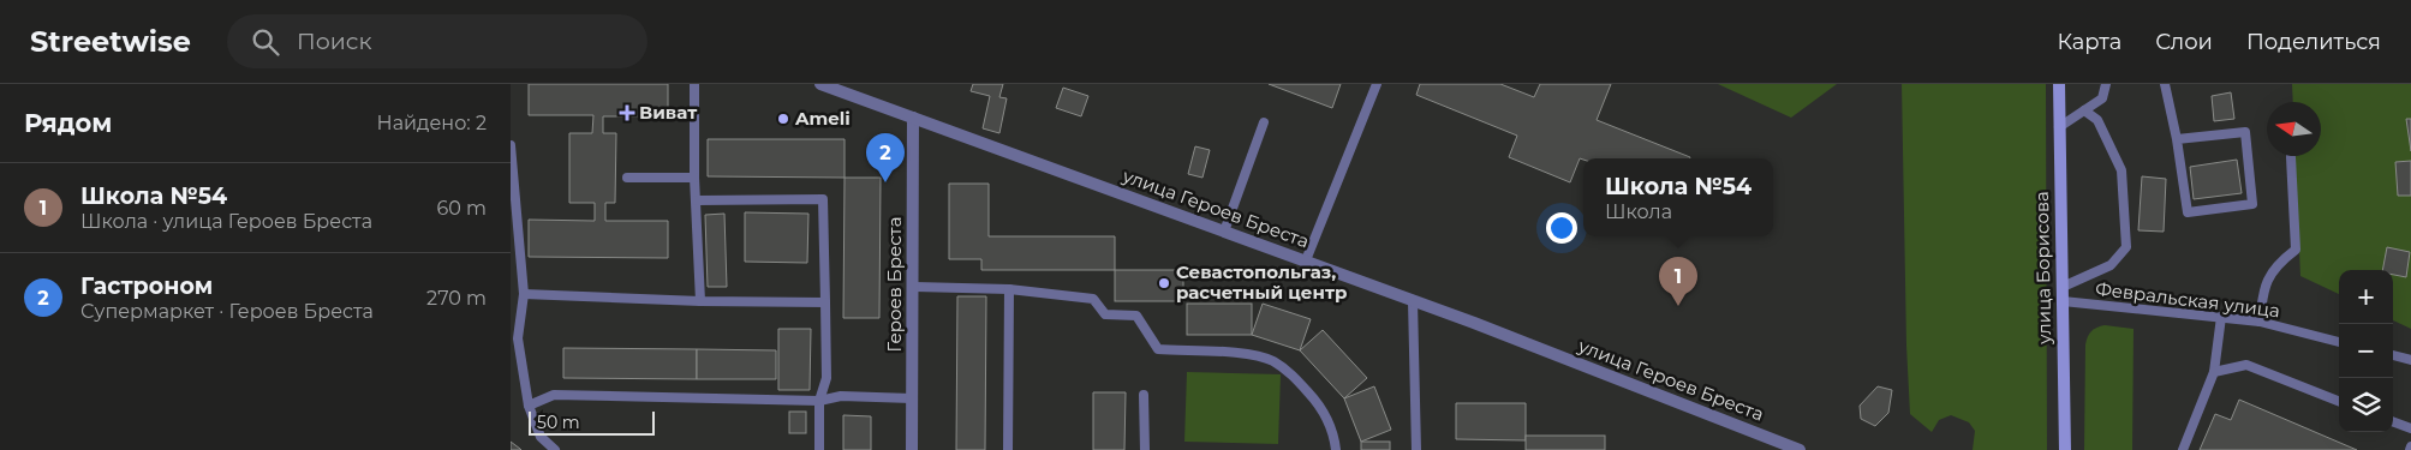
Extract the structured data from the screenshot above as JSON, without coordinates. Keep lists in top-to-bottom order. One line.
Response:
{"streets":{"main road":["улица Борисова"],"street":["улица Героев Бреста","Героев Бреста"],"lane":["Февральская улица"]},"crossings":[["улица Героев Бреста","Героев Бреста"],["улица Борисова","Февральская улица"]],"places":{"health":["Виват"],"other":["Ameli","Севастопольгаз, расчетный центр"]},"scale_bar":"50 m","north":"left","page":{"header":"Streetwise","search":"Поиск","nav":["Карта","Слои","Поделиться"],"heading":["Рядом","Найдено: 2"],"pins":["2","1"],"popup":["Школа №54","Школа"],"list":[{"mark":"1","name":"Школа №54","note":"Школа · улица Героев Бреста","value":"60 m"},{"mark":"2","name":"Гастроном","note":"Супермаркет · Героев Бреста","value":"270 m"}],"map_buttons":["+","−"],"scale":"50 m"}}
